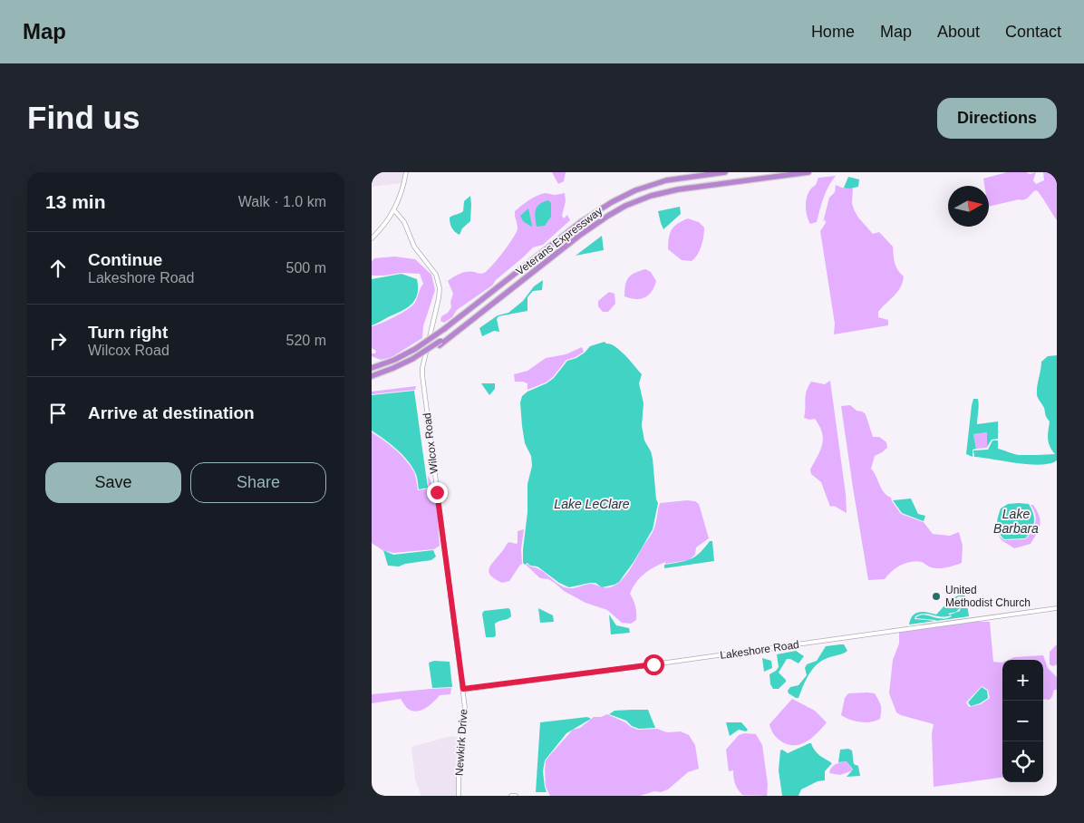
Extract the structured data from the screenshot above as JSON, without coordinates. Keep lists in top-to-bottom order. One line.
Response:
{"streets":{"highway":["Veterans Expressway"],"street":["Wilcox Road","Lakeshore Road","Newkirk Drive"]},"crossings":[["Wilcox Road","Lakeshore Road"],["Wilcox Road","Newkirk Drive"],["Lakeshore Road","Newkirk Drive"]],"water":["Lake LeClare","Lake Barbara"],"places":["United Methodist Church"],"north":"right","page":{"header":"Map","nav":["Home","Map","About","Contact"],"buttons":["Directions",["Save","Share"]],"title":"Find us","heading":["13 min","Walk · 1.0 km"],"list":[["Continue","Lakeshore Road","500 m"],["Turn right","Wilcox Road","520 m"],"Arrive at destination"],"map_buttons":["+","−"]}}
